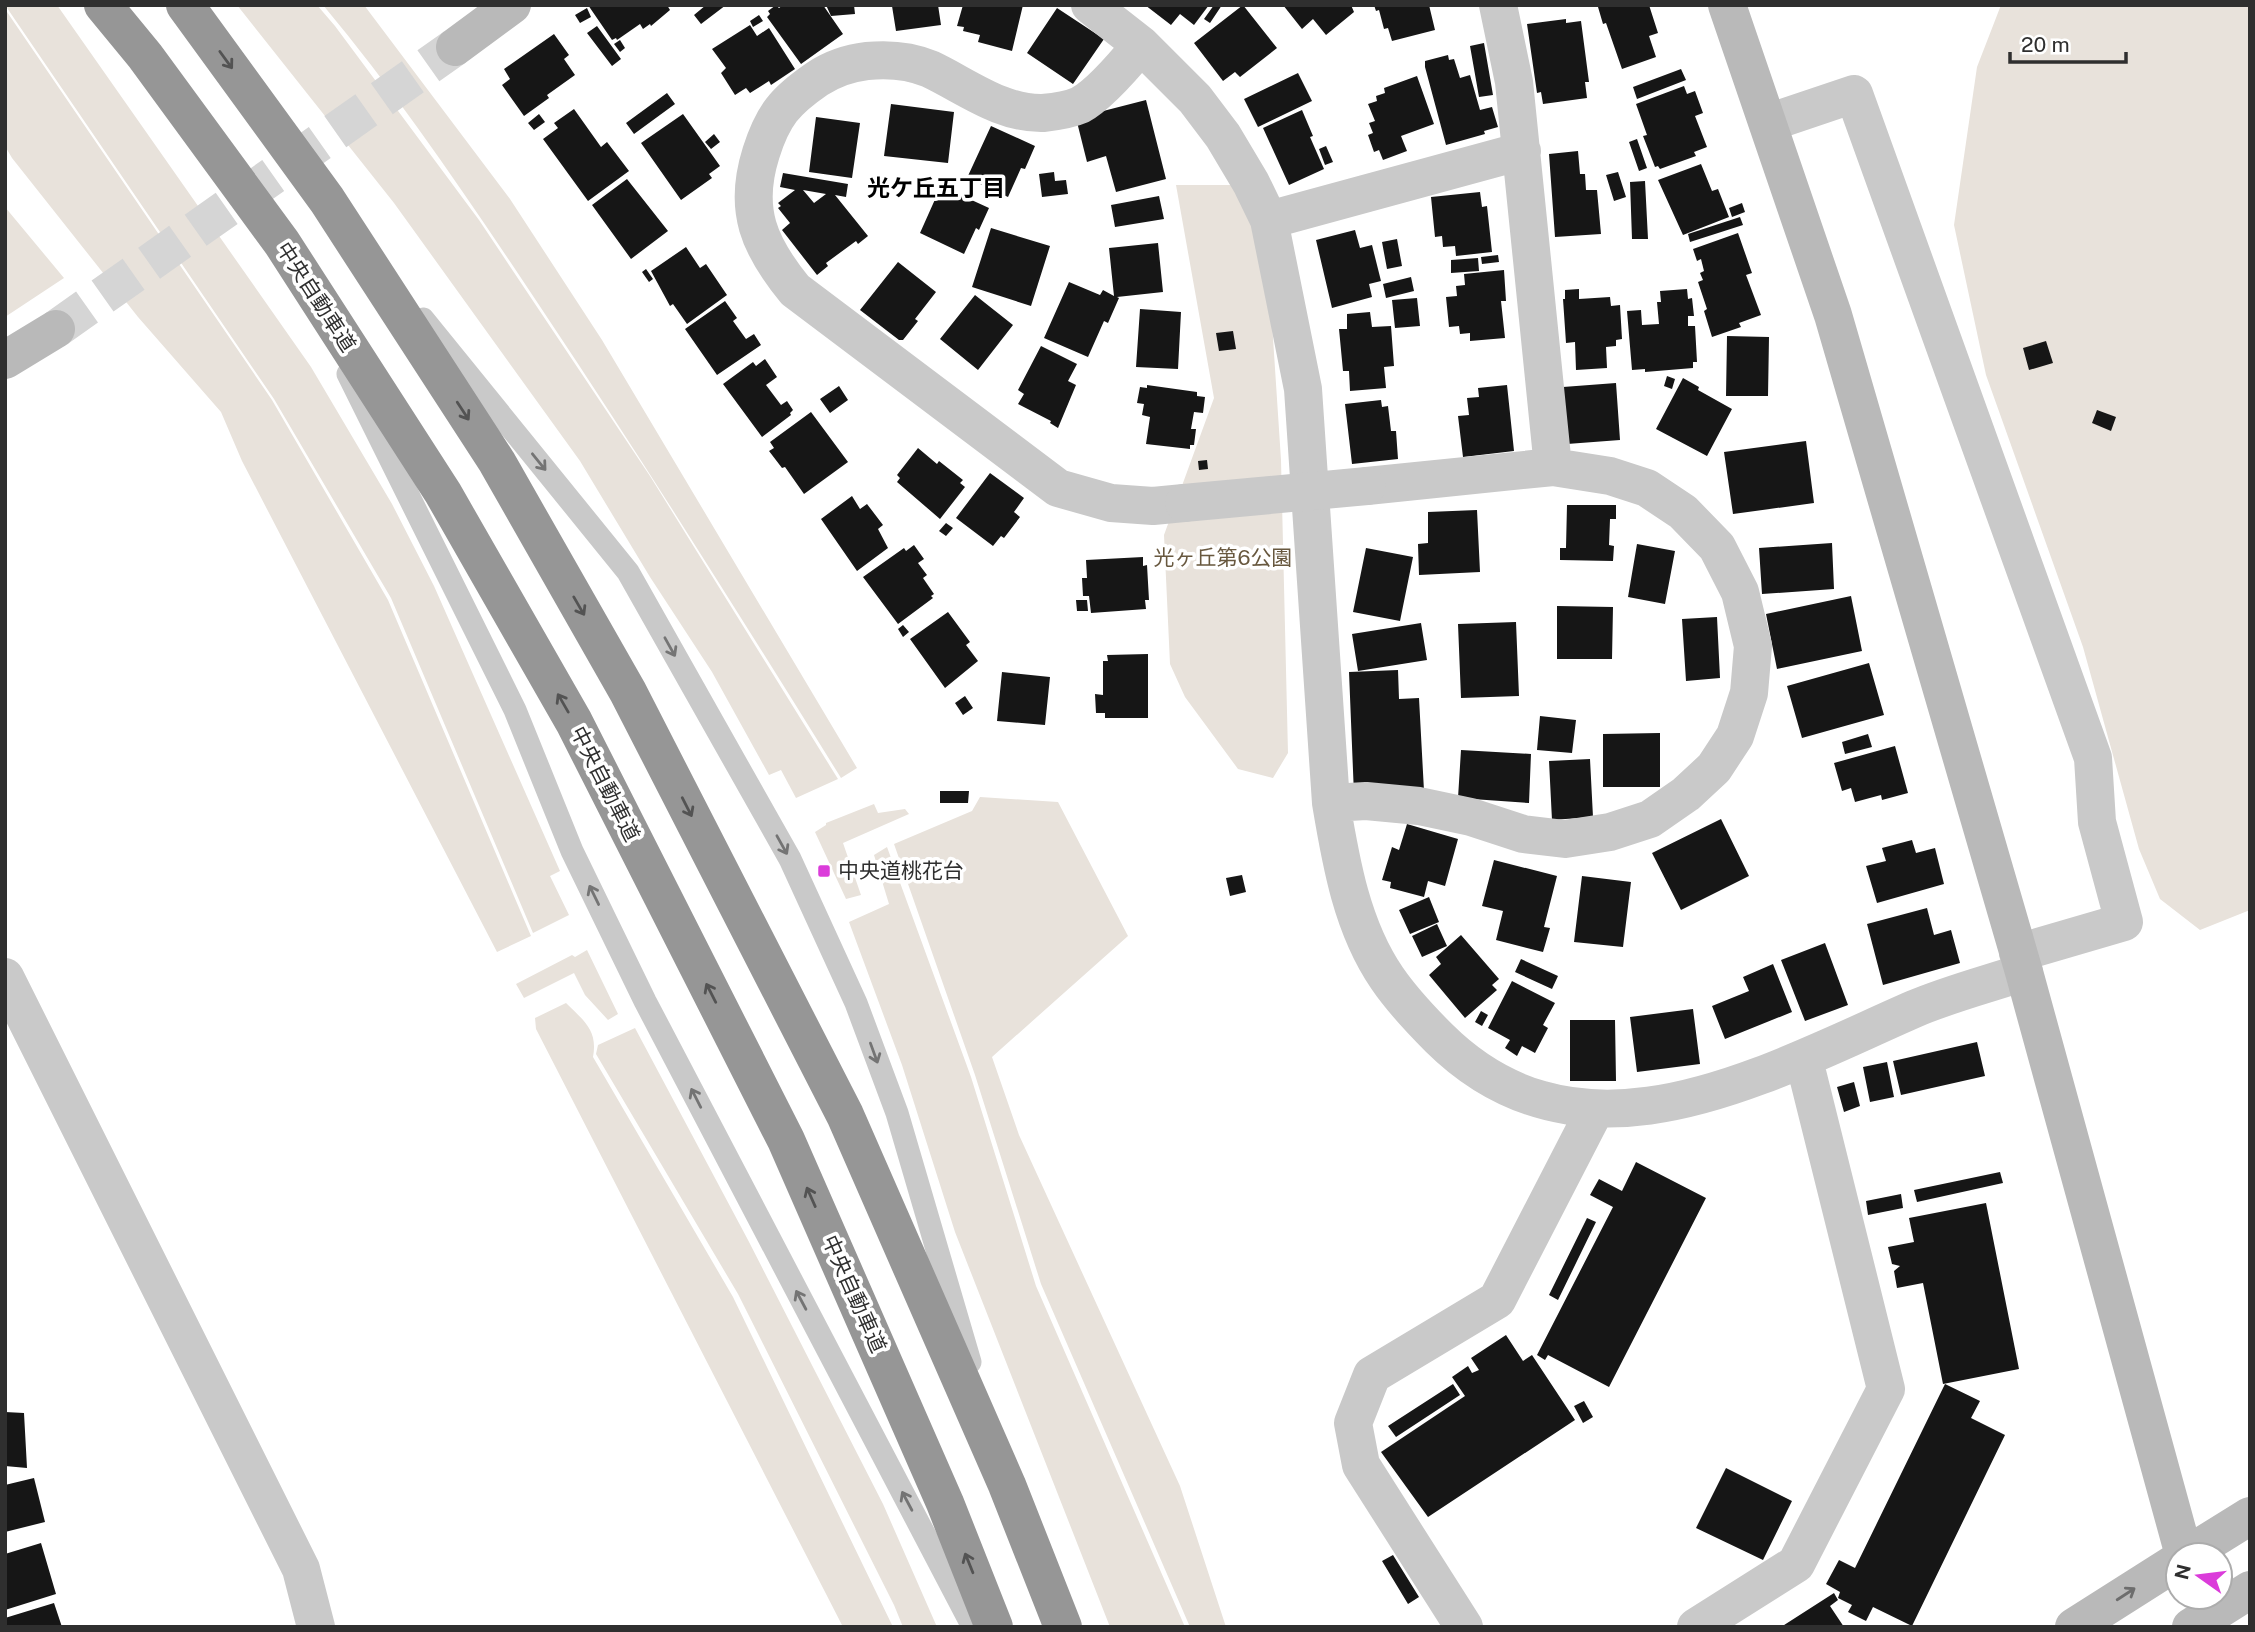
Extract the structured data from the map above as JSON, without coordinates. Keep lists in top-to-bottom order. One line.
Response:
{"streets":{"highway":["中央自動車道"]},"districts":["光ケ丘五丁目"],"parks":["光ヶ丘第6公園"],"places":{"transit":["中央道桃花台"]},"scale_bar":"20 m","north":"left"}
